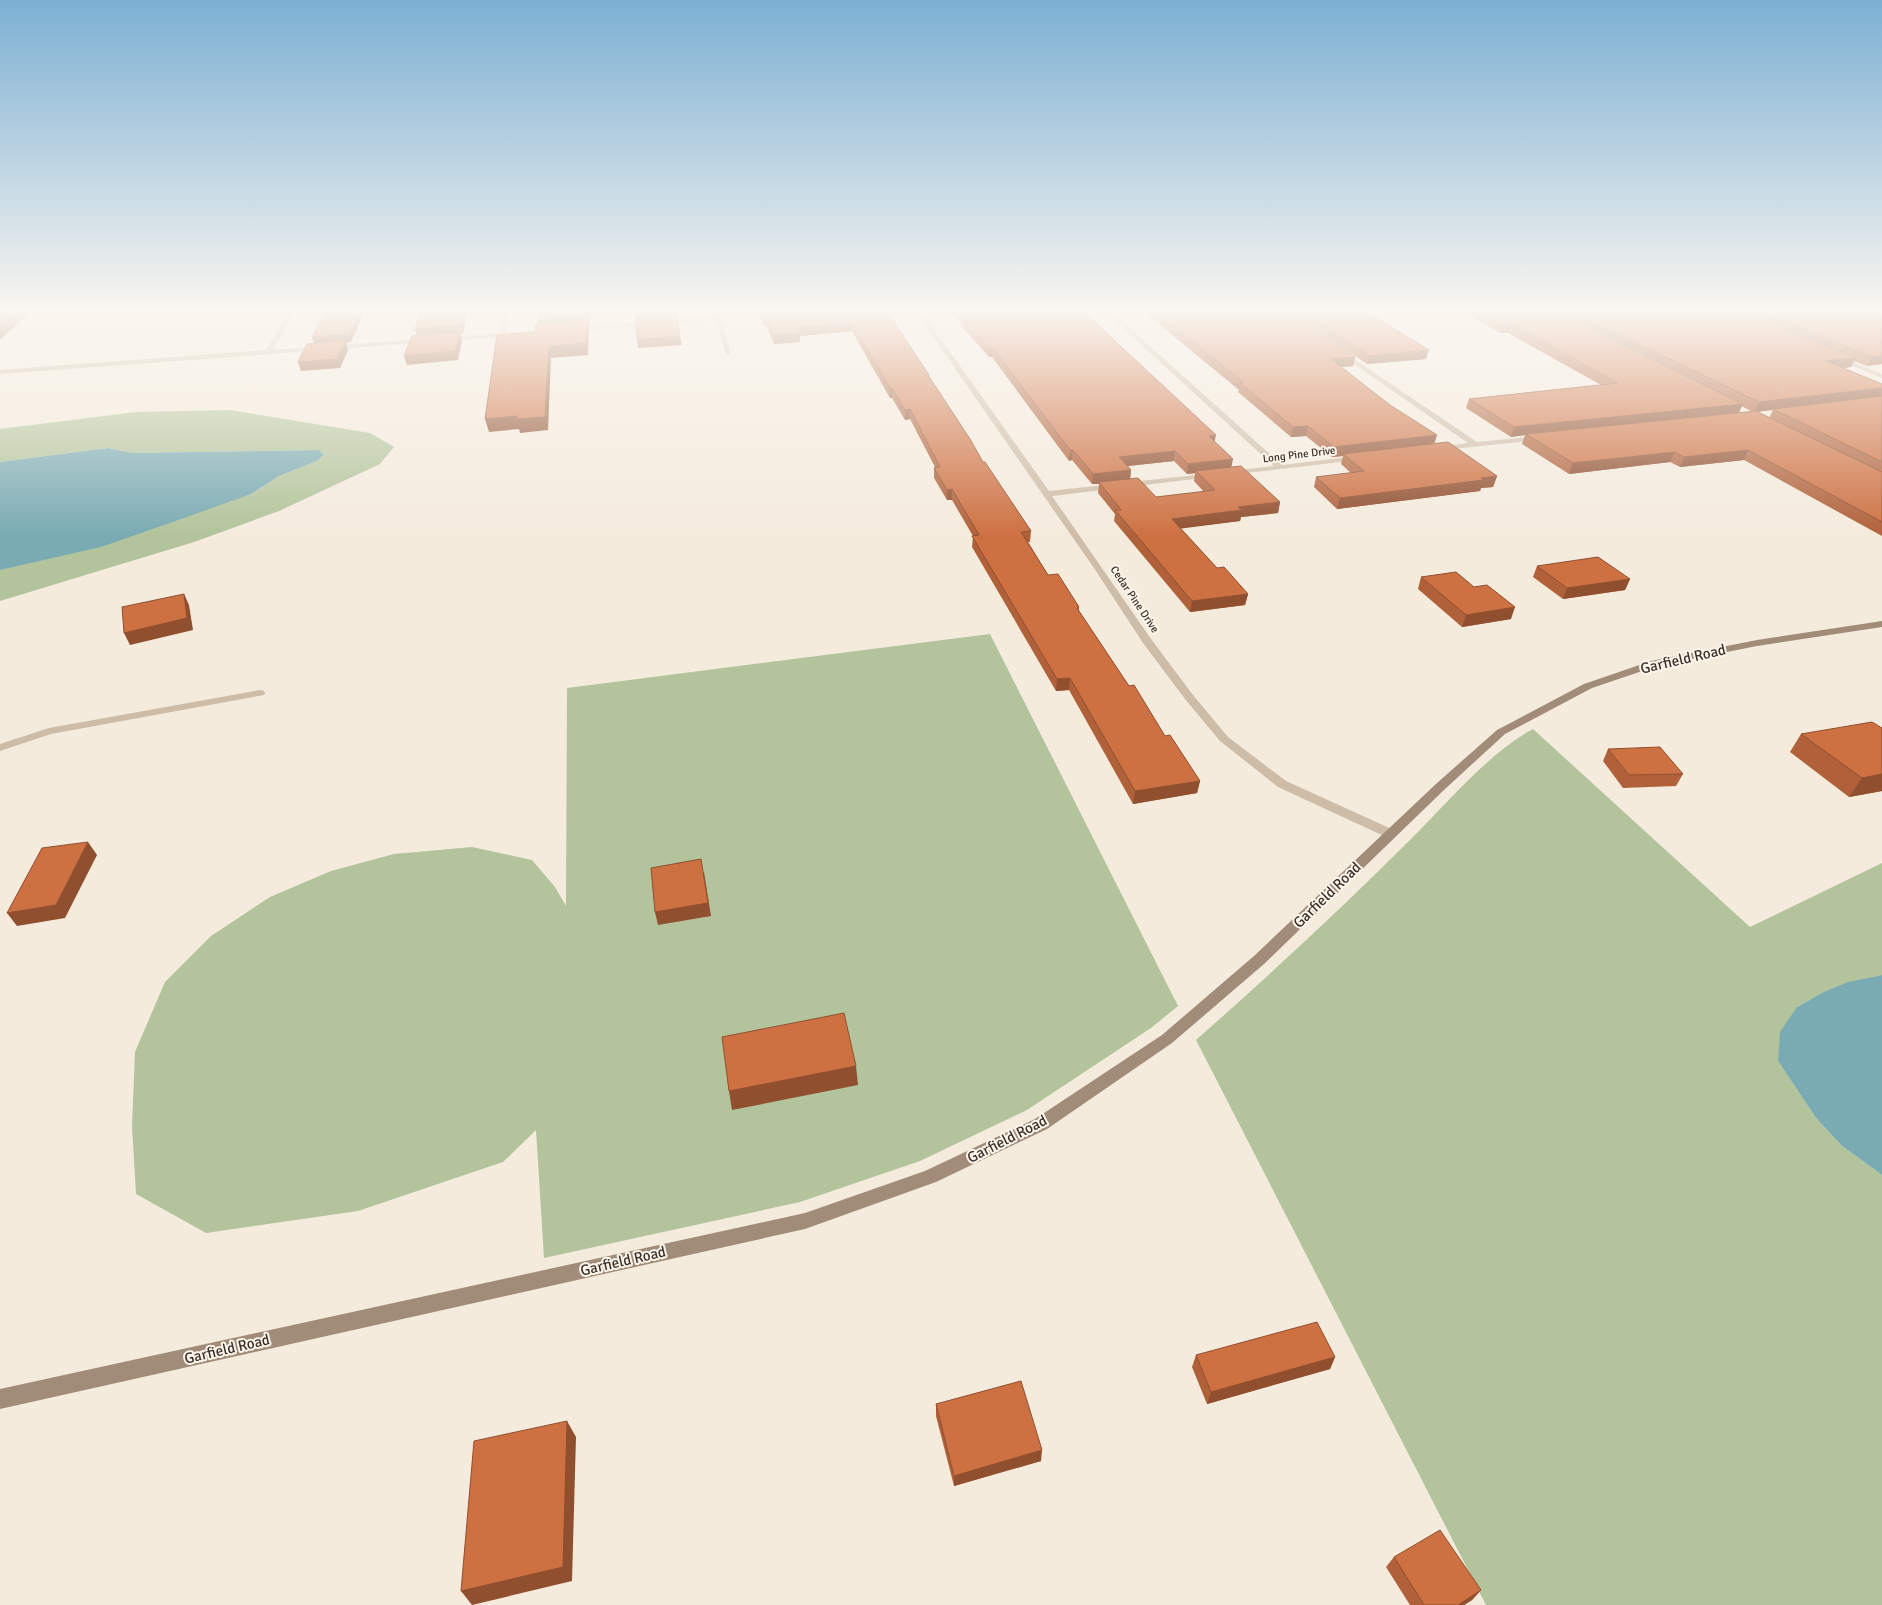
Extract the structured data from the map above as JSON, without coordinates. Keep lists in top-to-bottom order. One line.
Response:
{"streets":{"street":["Long Pine Drive","Cedar Pine Drive","Garfield Road"]},"crossings":[["Long Pine Drive","Cedar Pine Drive"],["Cedar Pine Drive","Garfield Road"]]}
